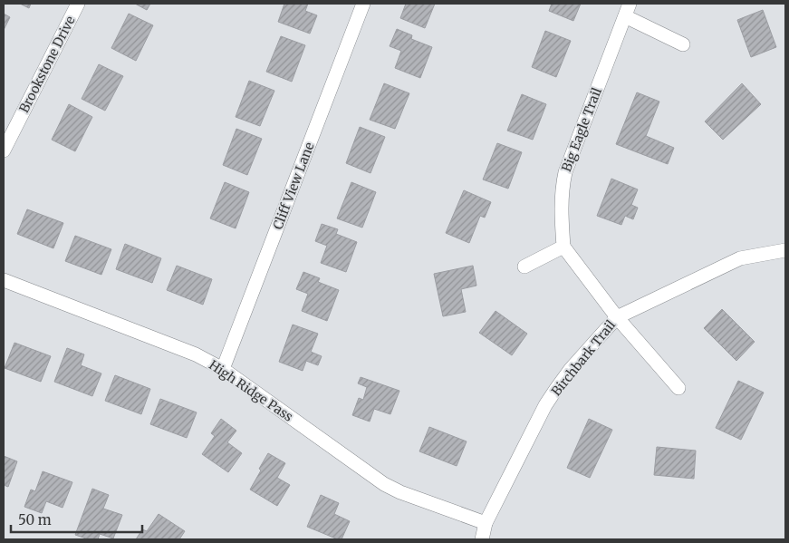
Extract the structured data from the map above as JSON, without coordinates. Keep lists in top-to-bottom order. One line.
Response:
{"streets":{"street":["Brookstone Drive","Big Eagle Trail","Cliff View Lane","Birchbark Trail","High Ridge Pass"]},"crossings":[["Cliff View Lane","High Ridge Pass"],["Birchbark Trail","High Ridge Pass"]],"scale_bar":"50 m"}
